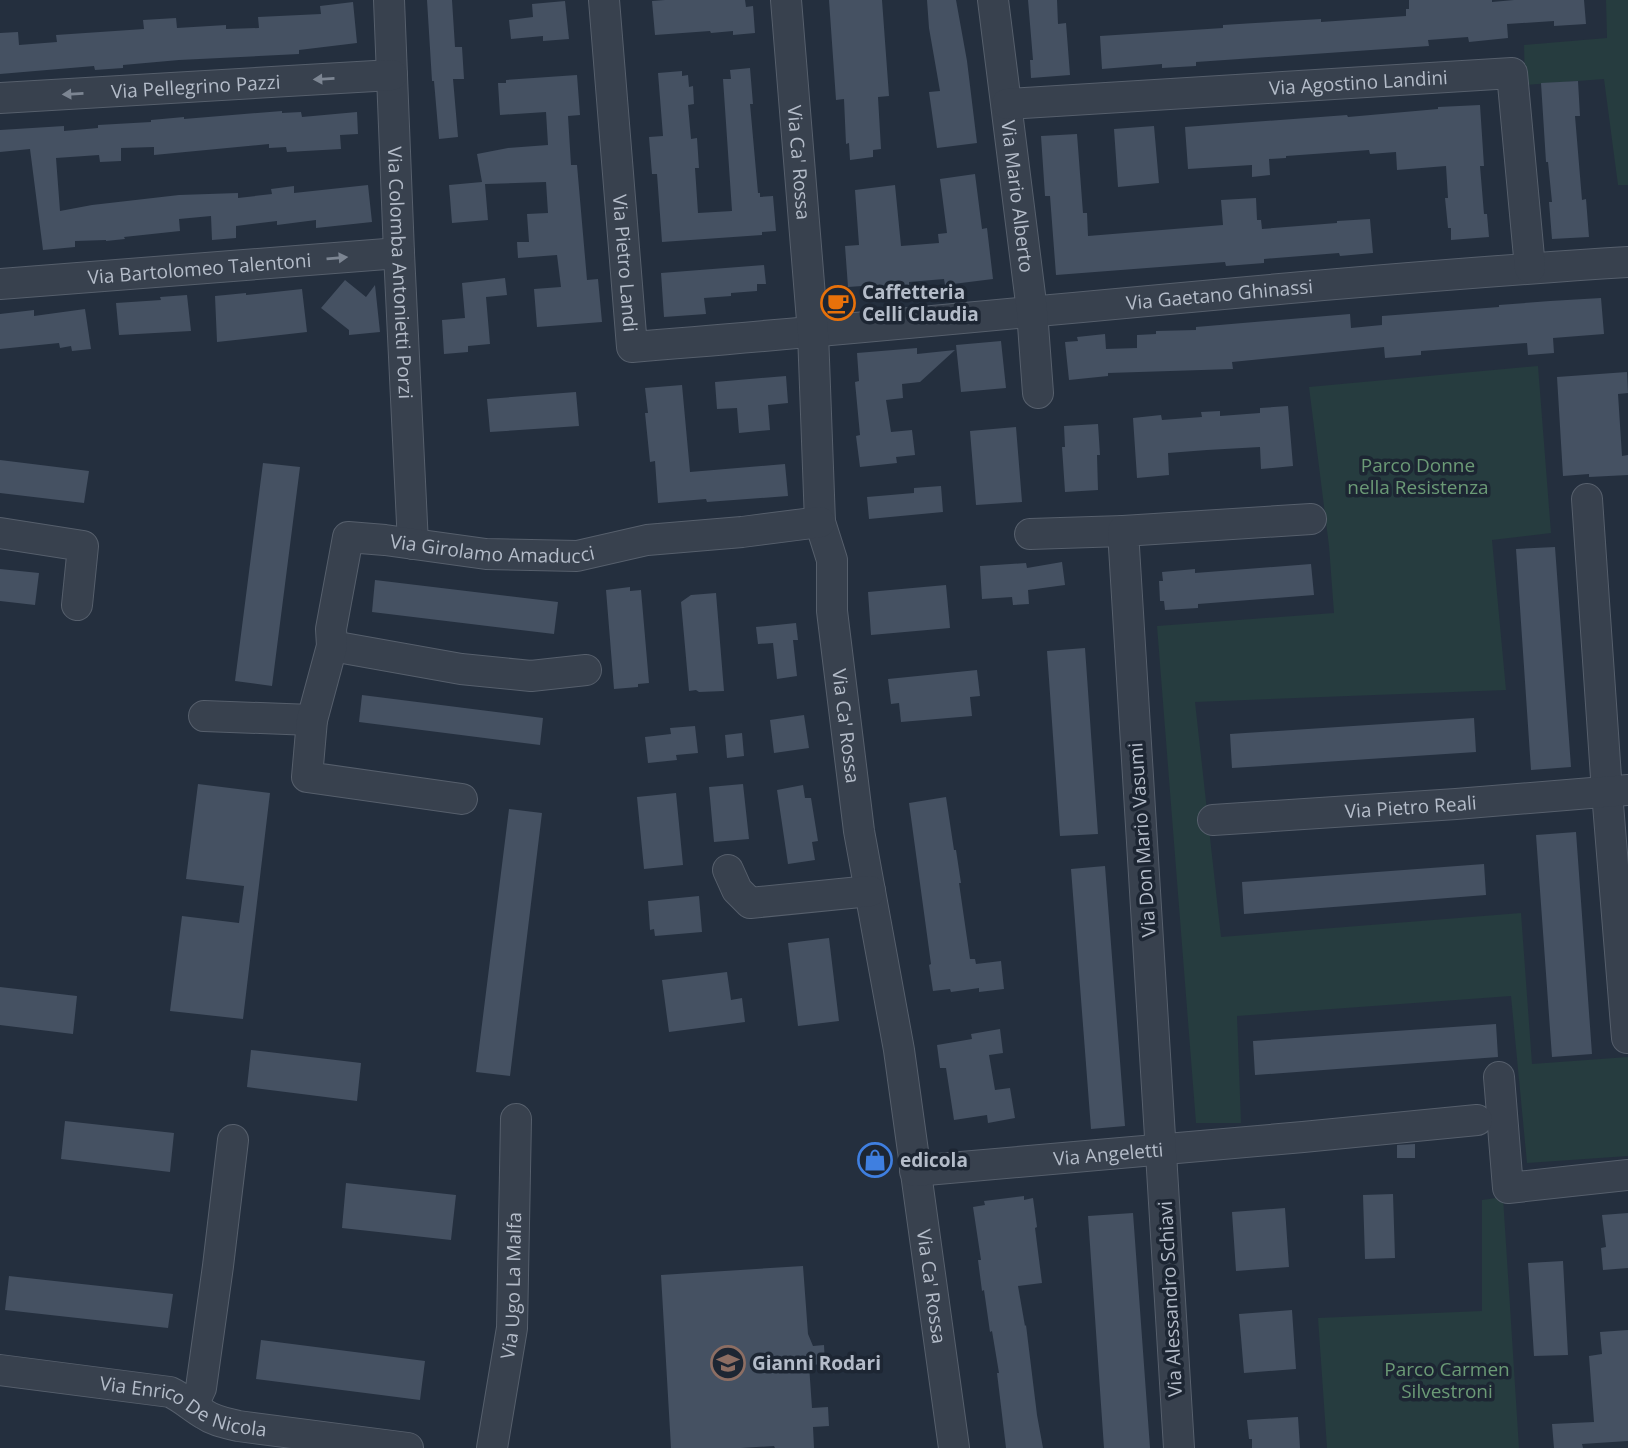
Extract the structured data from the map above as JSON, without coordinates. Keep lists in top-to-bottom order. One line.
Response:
{"streets":{"street":["Via Agostino Landini","Via Pellegrino Pazzi","Via Ca' Rossa","Via Mario Alberto","Via Pietro Landi","Via Bartolomeo Talentoni","Via Colomba Antonietti Porzi","Via Gaetano Ghinassi","Via Girolamo Amaducci","Via Pietro Reali","Via Don Mario Vasumi","Via Angeletti","Via Ugo La Malfa","Via Alessandro Schiavi","Via Enrico De Nicola"]},"crossings":[["Via Agostino Landini","Via Mario Alberto"],["Via Agostino Landini","Via Gaetano Ghinassi"],["Via Pellegrino Pazzi","Via Colomba Antonietti Porzi"],["Via Ca' Rossa","Via Pietro Landi"],["Via Ca' Rossa","Via Gaetano Ghinassi"],["Via Ca' Rossa","Via Girolamo Amaducci"],["Via Ca' Rossa","Via Angeletti"],["Via Mario Alberto","Via Gaetano Ghinassi"],["Via Pietro Landi","Via Gaetano Ghinassi"],["Via Bartolomeo Talentoni","Via Colomba Antonietti Porzi"],["Via Colomba Antonietti Porzi","Via Girolamo Amaducci"],["Via Don Mario Vasumi","Via Angeletti"],["Via Don Mario Vasumi","Via Alessandro Schiavi"],["Via Angeletti","Via Alessandro Schiavi"]],"one_way":["Via Pellegrino Pazzi","Via Bartolomeo Talentoni"],"parks":["Parco Donne nella Resistenza","Parco Carmen Silvestroni"],"places":{"cafe":["Caffetteria Celli Claudia"],"shop":["edicola"],"school or university":["Gianni Rodari"]}}
